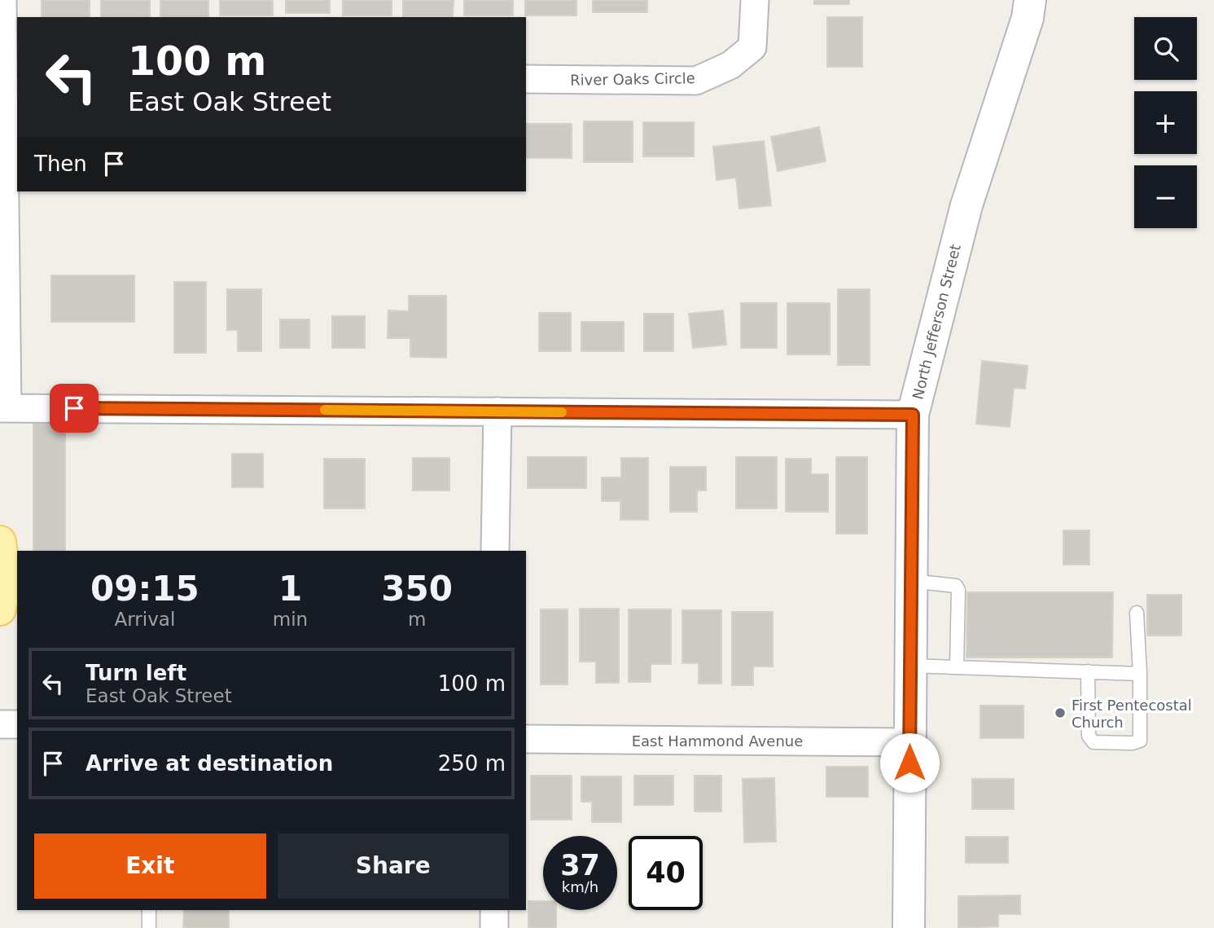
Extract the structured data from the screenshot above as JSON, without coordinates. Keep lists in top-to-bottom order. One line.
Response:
{"streets":{"street":["River Oaks Circle","North Jefferson Street","East Hammond Avenue"]},"crossings":[["North Jefferson Street","East Hammond Avenue"]],"places":["First Pentecostal Church"],"page":{"map_buttons":["+","−"],"turn":["100 m","East Oak Street"],"then":"Then","eta":["09:15","Arrival","1","min","350","m"],"list":[{"name":"Turn left","note":"East Oak Street","value":"100 m"},{"name":"Arrive at destination","value":"250 m"}],"buttons":["Exit","Share"],"speed":"37 km/h","limit":"40"}}
